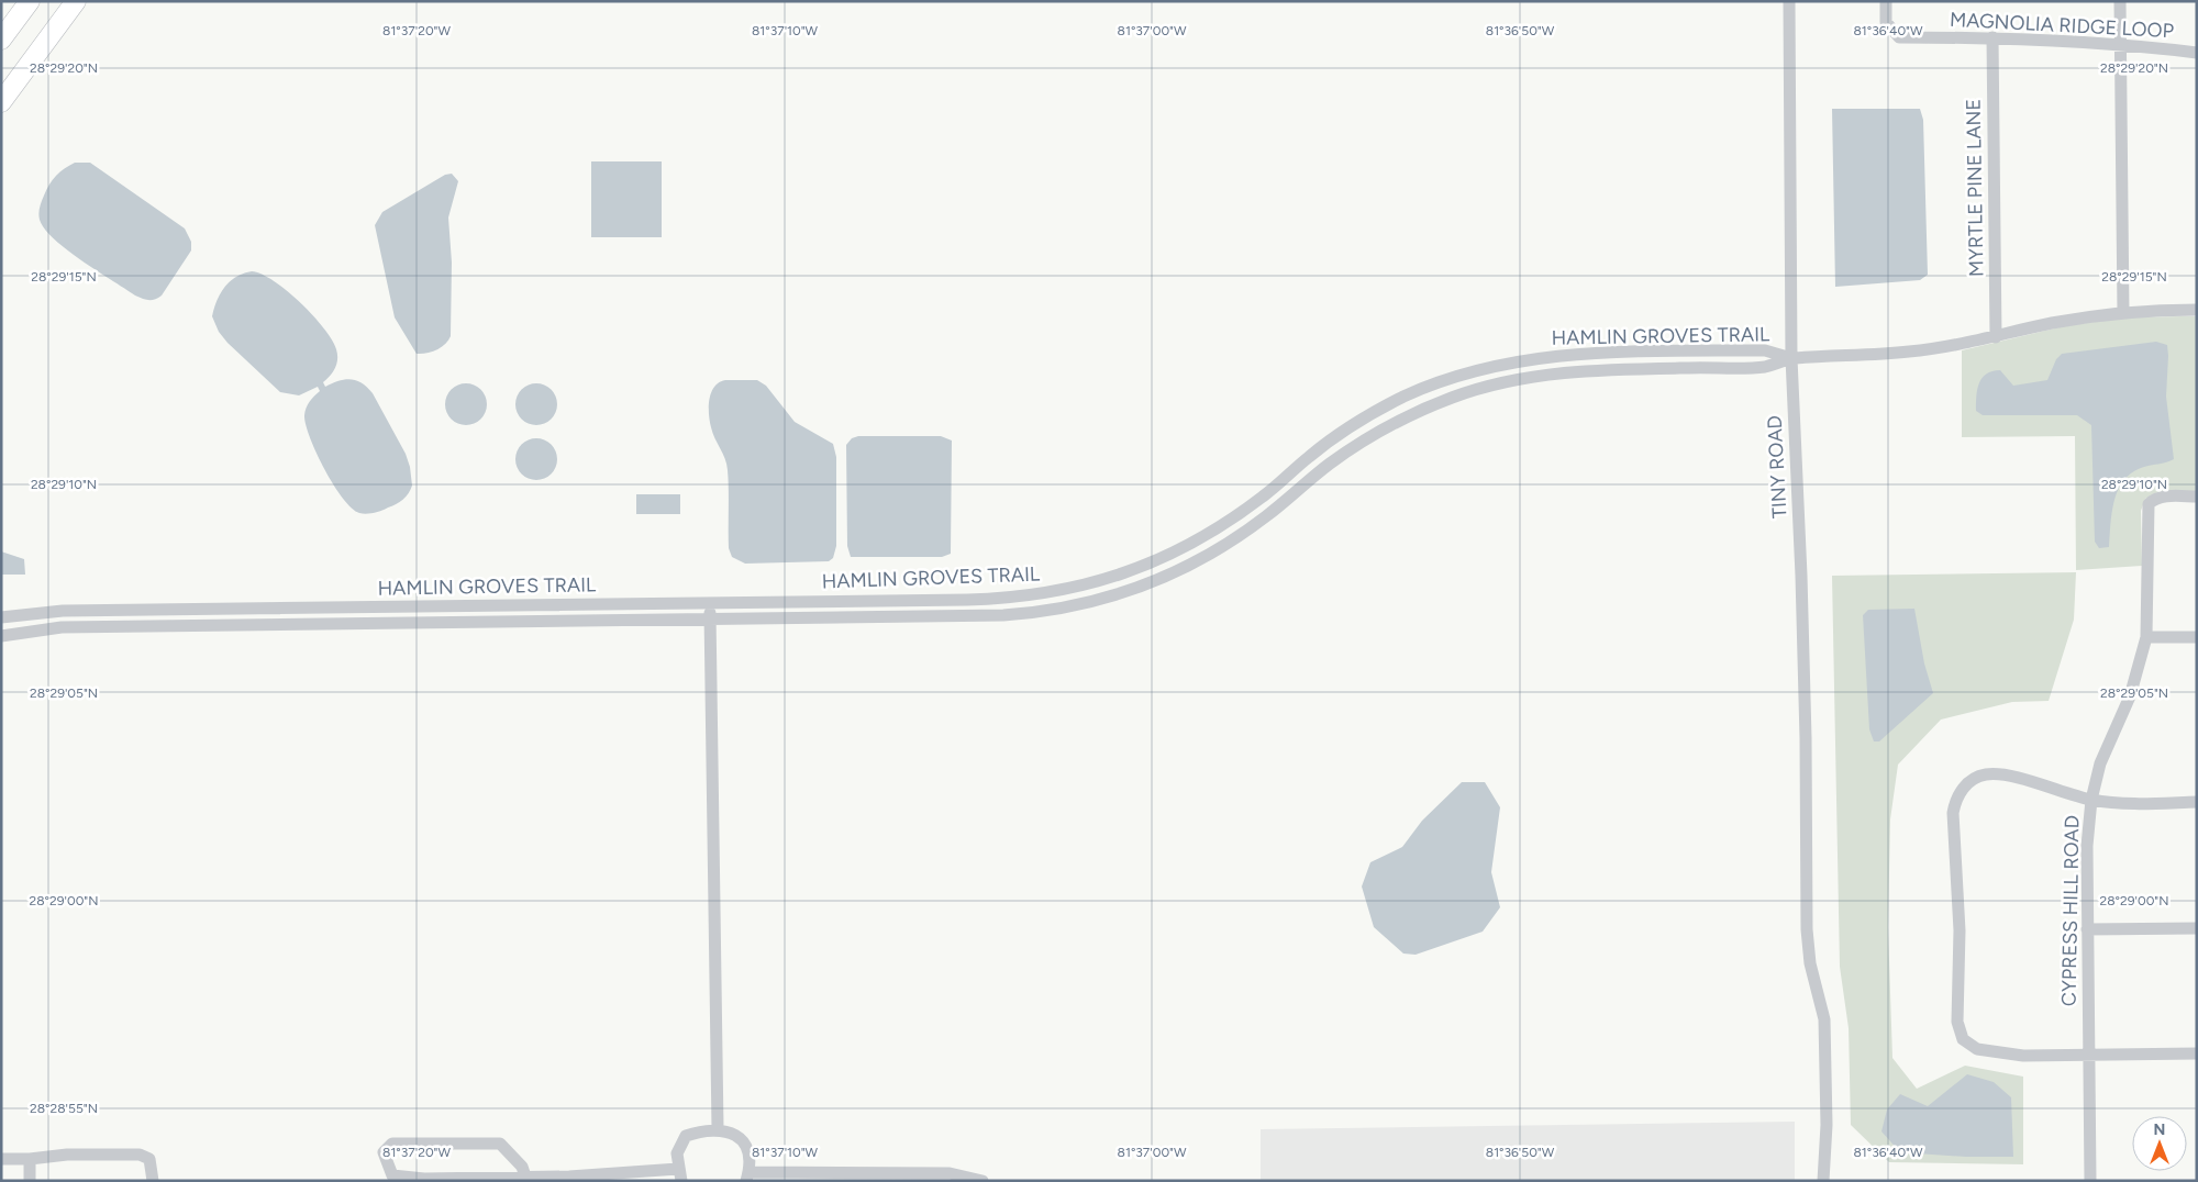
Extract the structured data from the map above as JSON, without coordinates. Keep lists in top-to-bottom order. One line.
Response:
{"streets":{"street":["MAGNOLIA RIDGE LOOP","MYRTLE PINE LANE","HAMLIN GROVES TRAIL","TINY ROAD","CYPRESS HILL ROAD"]},"crossings":[["MAGNOLIA RIDGE LOOP","MYRTLE PINE LANE"],["HAMLIN GROVES TRAIL","TINY ROAD"]],"north":"top","coordinates":["81°37'20\"W","81°37'10\"W","81°37'00\"W","81°36'50\"W","81°36'40\"W","28°29'20\"N","28°29'15\"N","28°29'10\"N","28°29'05\"N","28°29'00\"N","28°28'55\"N"]}
